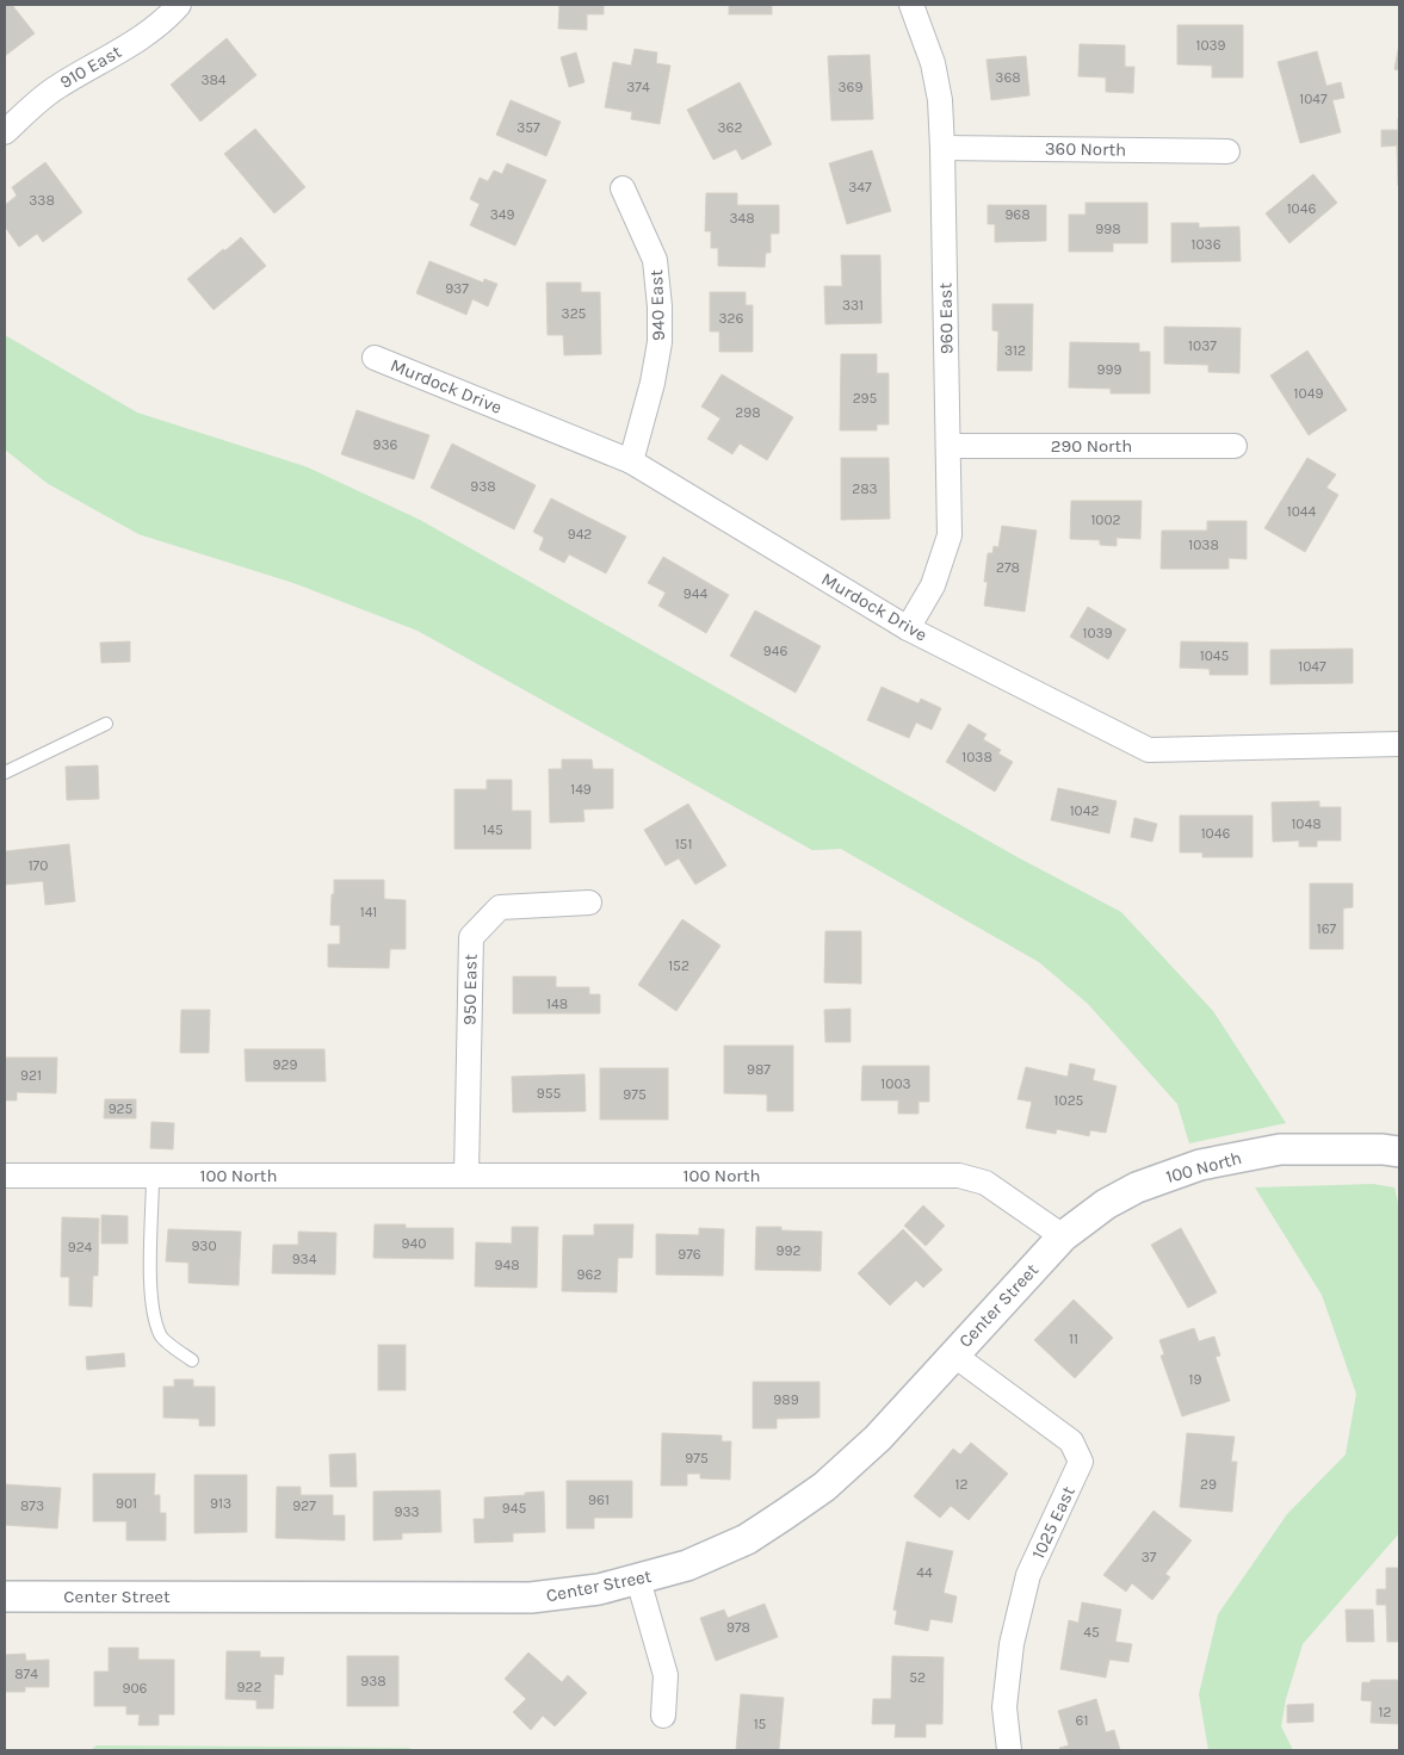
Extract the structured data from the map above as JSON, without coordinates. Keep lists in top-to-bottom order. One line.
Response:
{"streets":{"street":["910 East","360 North","940 East","960 East","Murdock Drive","290 North","950 East","100 North","Center Street","1025 East"]},"crossings":[["360 North","960 East"],["940 East","Murdock Drive"],["960 East","Murdock Drive"],["960 East","290 North"],["950 East","100 North"],["100 North","Center Street"],["Center Street","1025 East"]],"house_numbers":["1039","368","384","374","369","1047","357","362","347","338","1046","349","968","348","998","1036","937","331","325","326","1037","312","999","1049","295","298","936","938","283","1044","1002","942","1038","278","944","1039","946","1045","1047","1038","149","1042","1048","145","1046","151","170","141","167","152","148","929","987","921","1003","955","975","1025","925","940","930","924","992","976","934","948","962","11","19","989","975","12","29","961","901","913","873","927","945","933","37","44","978","45","874","52","938","922","906","12","61","15"]}
